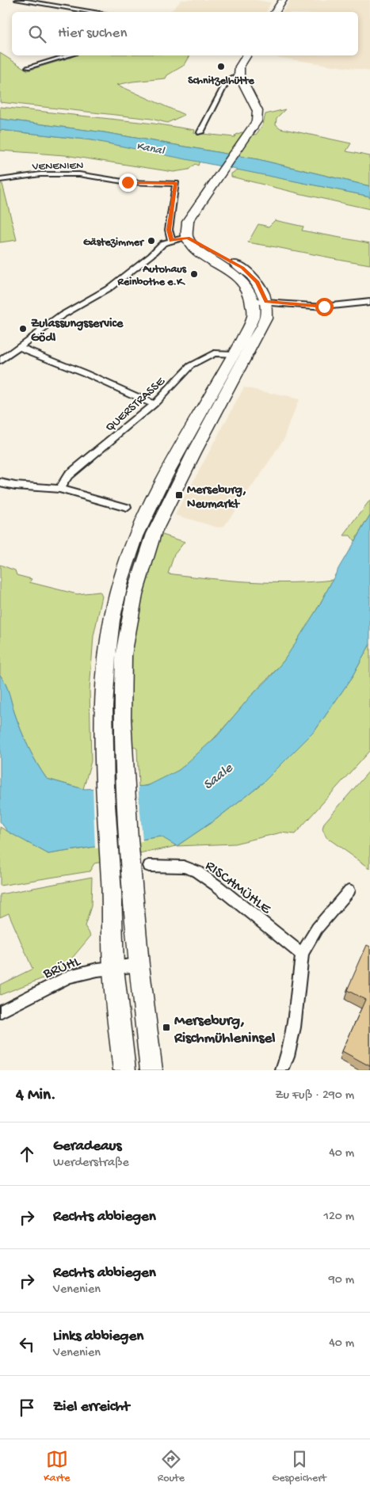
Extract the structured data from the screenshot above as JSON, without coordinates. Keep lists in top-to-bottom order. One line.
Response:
{"streets":{"street":["VENENIEN","QUERSTRASSE","RISCHMÜHLE","BRÜHL"]},"water":["Kanal","Saale"],"places":{"other":["Schnitzelhütte","Gästezimmer","Autohaus Reinbothe e.K.","Zulassungsservice Gödl"],"transit":["Merseburg, Neumarkt","Merseburg, Rischmühleninsel"]},"page":{"search":"Hier suchen","heading":["4 Min.","Zu Fuß · 290 m"],"list":[["Geradeaus","Werderstraße","40 m"],["Rechts abbiegen","120 m"],["Rechts abbiegen","Venenien","90 m"],["Links abbiegen","Venenien","40 m"],"Ziel erreicht"],"nav":["Karte","Route","Gespeichert"]}}
